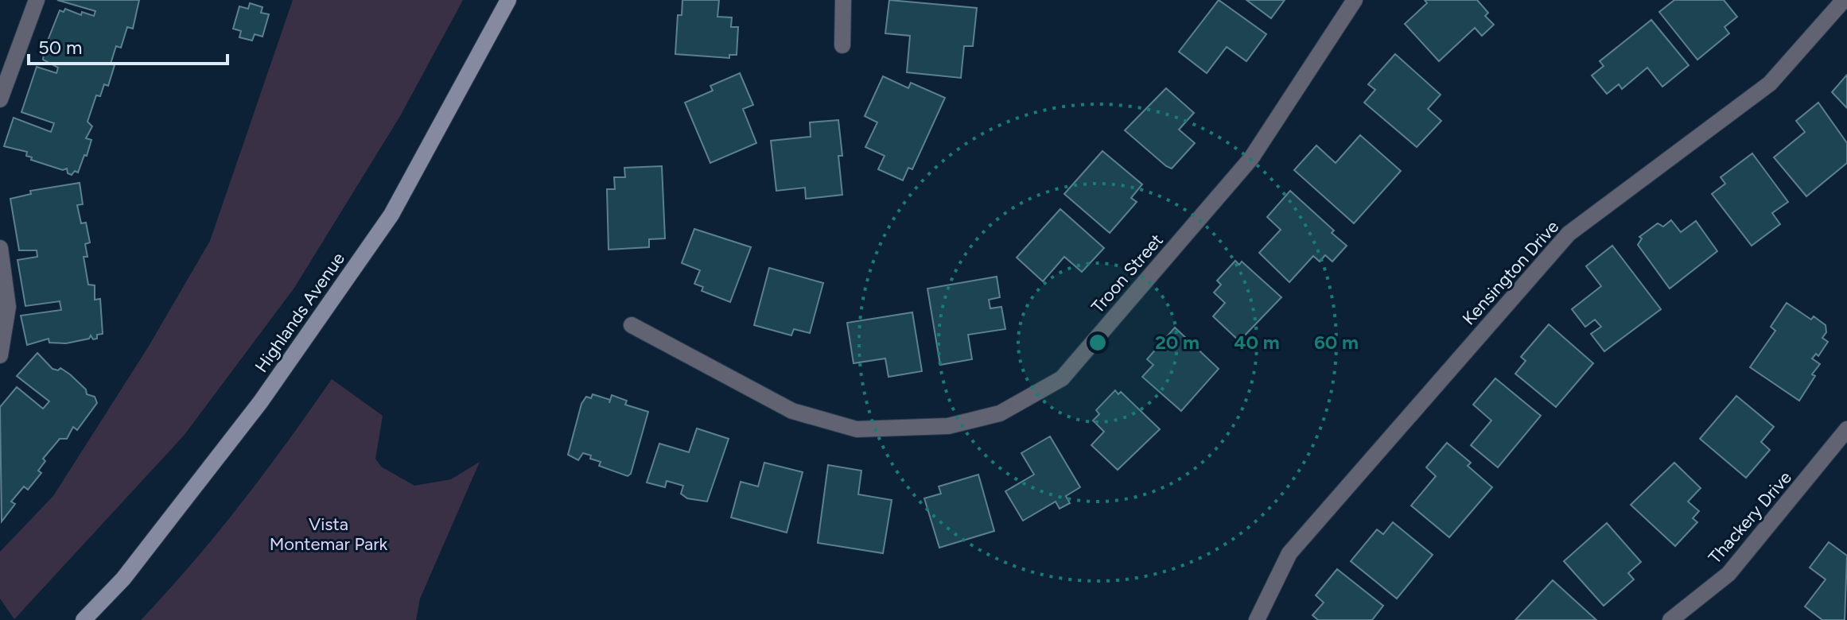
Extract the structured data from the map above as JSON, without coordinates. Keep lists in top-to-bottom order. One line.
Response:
{"streets":{"main road":["Highlands Avenue"],"street":["Kensington Drive","Troon Street","Thackery Drive"]},"parks":["Vista Montemar Park"],"scale_bar":"50 m","rings":["20 m","40 m","60 m"]}
